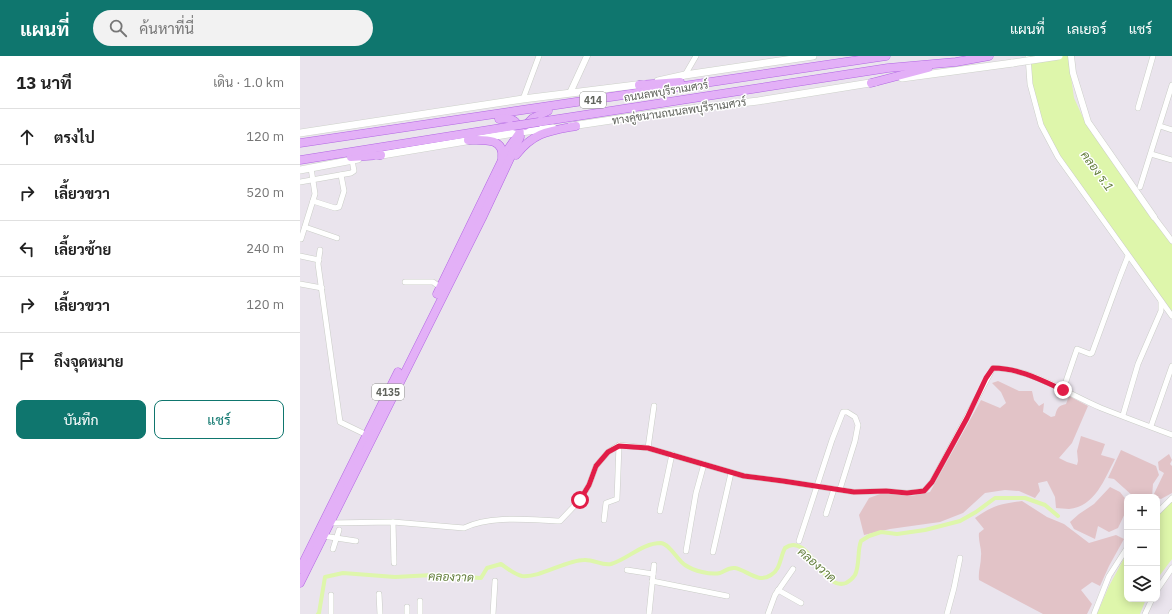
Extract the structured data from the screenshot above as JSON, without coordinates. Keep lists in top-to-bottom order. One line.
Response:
{"streets":{"main road":["ถนนลพบุรีราเมศวร์","414","ทางคู่ขนานถนนลพบุรีราเมศวร์","4135"]},"crossings":[["ถนนลพบุรีราเมศวร์","ทางคู่ขนานถนนลพบุรีราเมศวร์"],["ถนนลพบุรีราเมศวร์","4135"],["ทางคู่ขนานถนนลพบุรีราเมศวร์","4135"]],"water":["คลอง ร.1","คลองวาด"],"page":{"header":"แผนที่","search":"ค้นหาที่นี่","nav":["แผนที่","เลเยอร์","แชร์"],"heading":["13 นาที","เดิน · 1.0 km"],"list":[["ตรงไป","120 m"],["เลี้ยวขวา","520 m"],["เลี้ยวซ้าย","240 m"],["เลี้ยวขวา","120 m"],"ถึงจุดหมาย"],"buttons":["บันทึก","แชร์"],"map_buttons":["+","−"]}}
